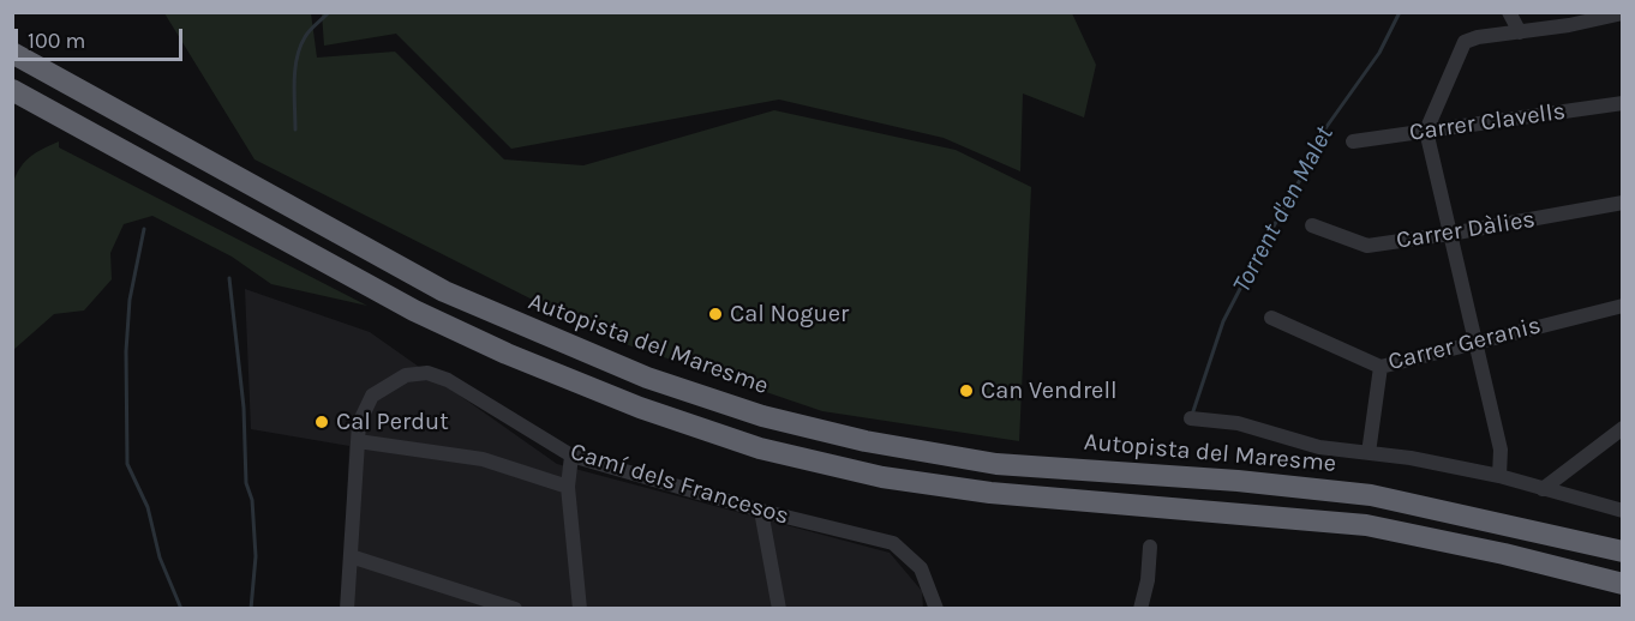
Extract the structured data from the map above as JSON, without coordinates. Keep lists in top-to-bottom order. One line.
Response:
{"streets":{"highway":["Autopista del Maresme"],"street":["Carrer Clavells","Carrer Dàlies","Carrer Geranis","Camí dels Francesos"]},"water":["Torrent d'en Malet"],"places":["Cal Noguer","Can Vendrell","Cal Perdut"],"scale_bar":"100 m"}
